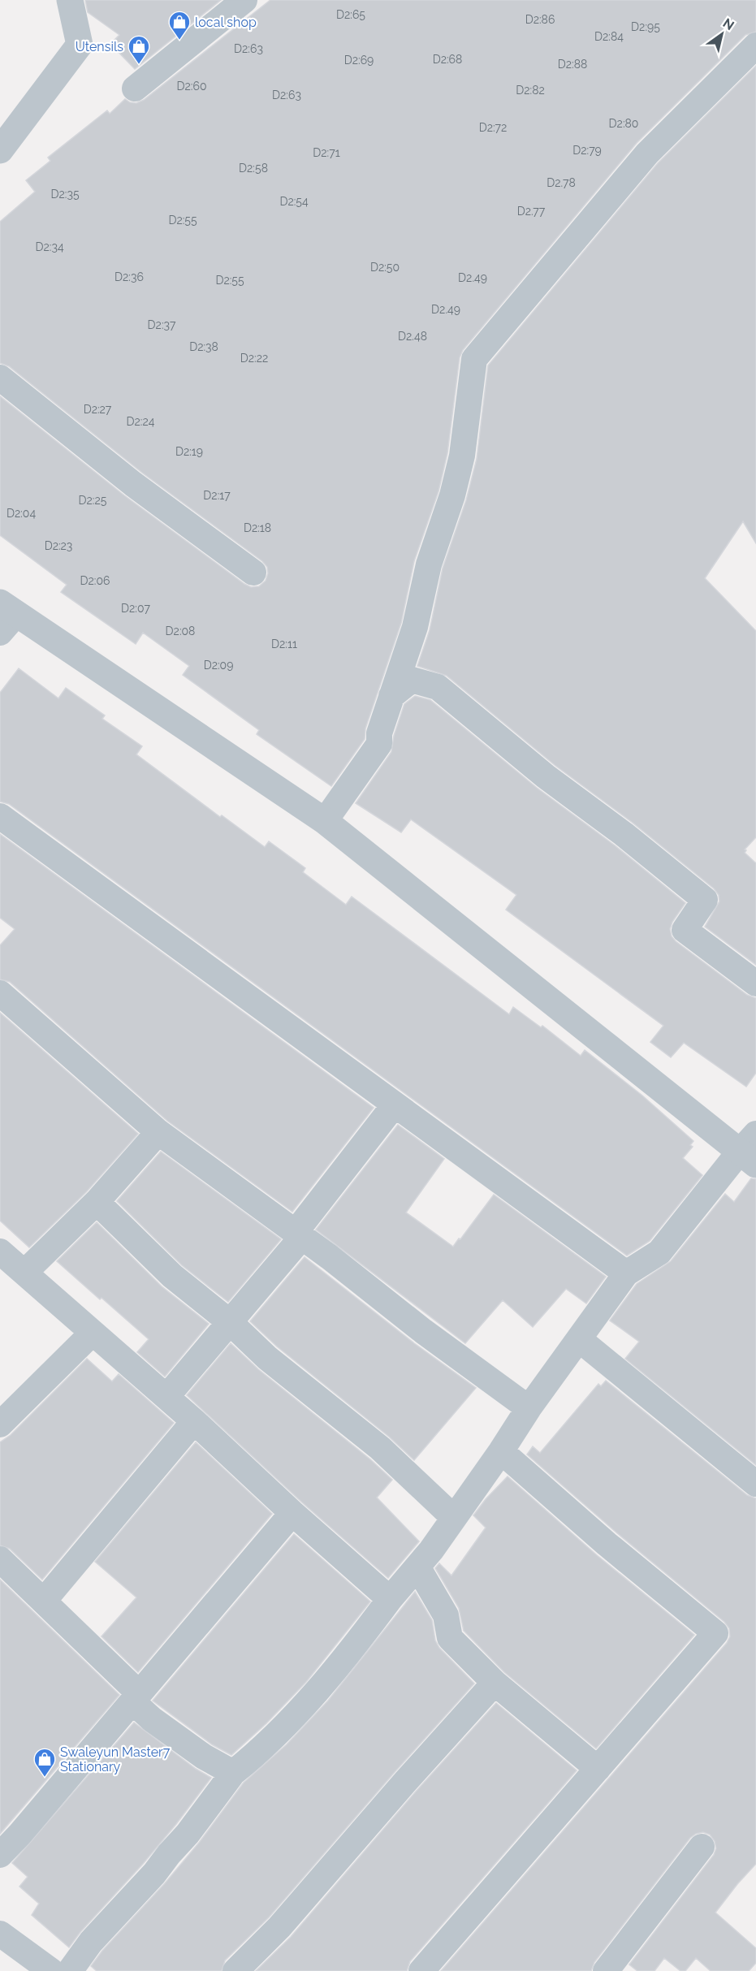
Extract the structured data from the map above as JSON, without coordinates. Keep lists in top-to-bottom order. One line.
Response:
{"places":{"shop":["local shop","Utensils","Swaleyun Master7 Stationary"]},"house_numbers":["D2:65","D2:86","D2:95","D2:84","D2:63","D2:68","D2:69","D2:88","D2:60","D2:82","D2:63","D2:80","D2:72","D2:79","D2:71","D2:58","D2.78","D2:35","D2:54","D2.77","D2:55","D2:34","D2:50","D2:36","D2.49","D2:55","D2.49","D2:37","D2.48","D2:38","D2:22","D2:27","D2:24","D2:19","D2:17","D2:25","D2:04","D2:18","D2:23","D2:06","D2:07","D2:08","D2:11","D2:09"],"north":"top right"}
